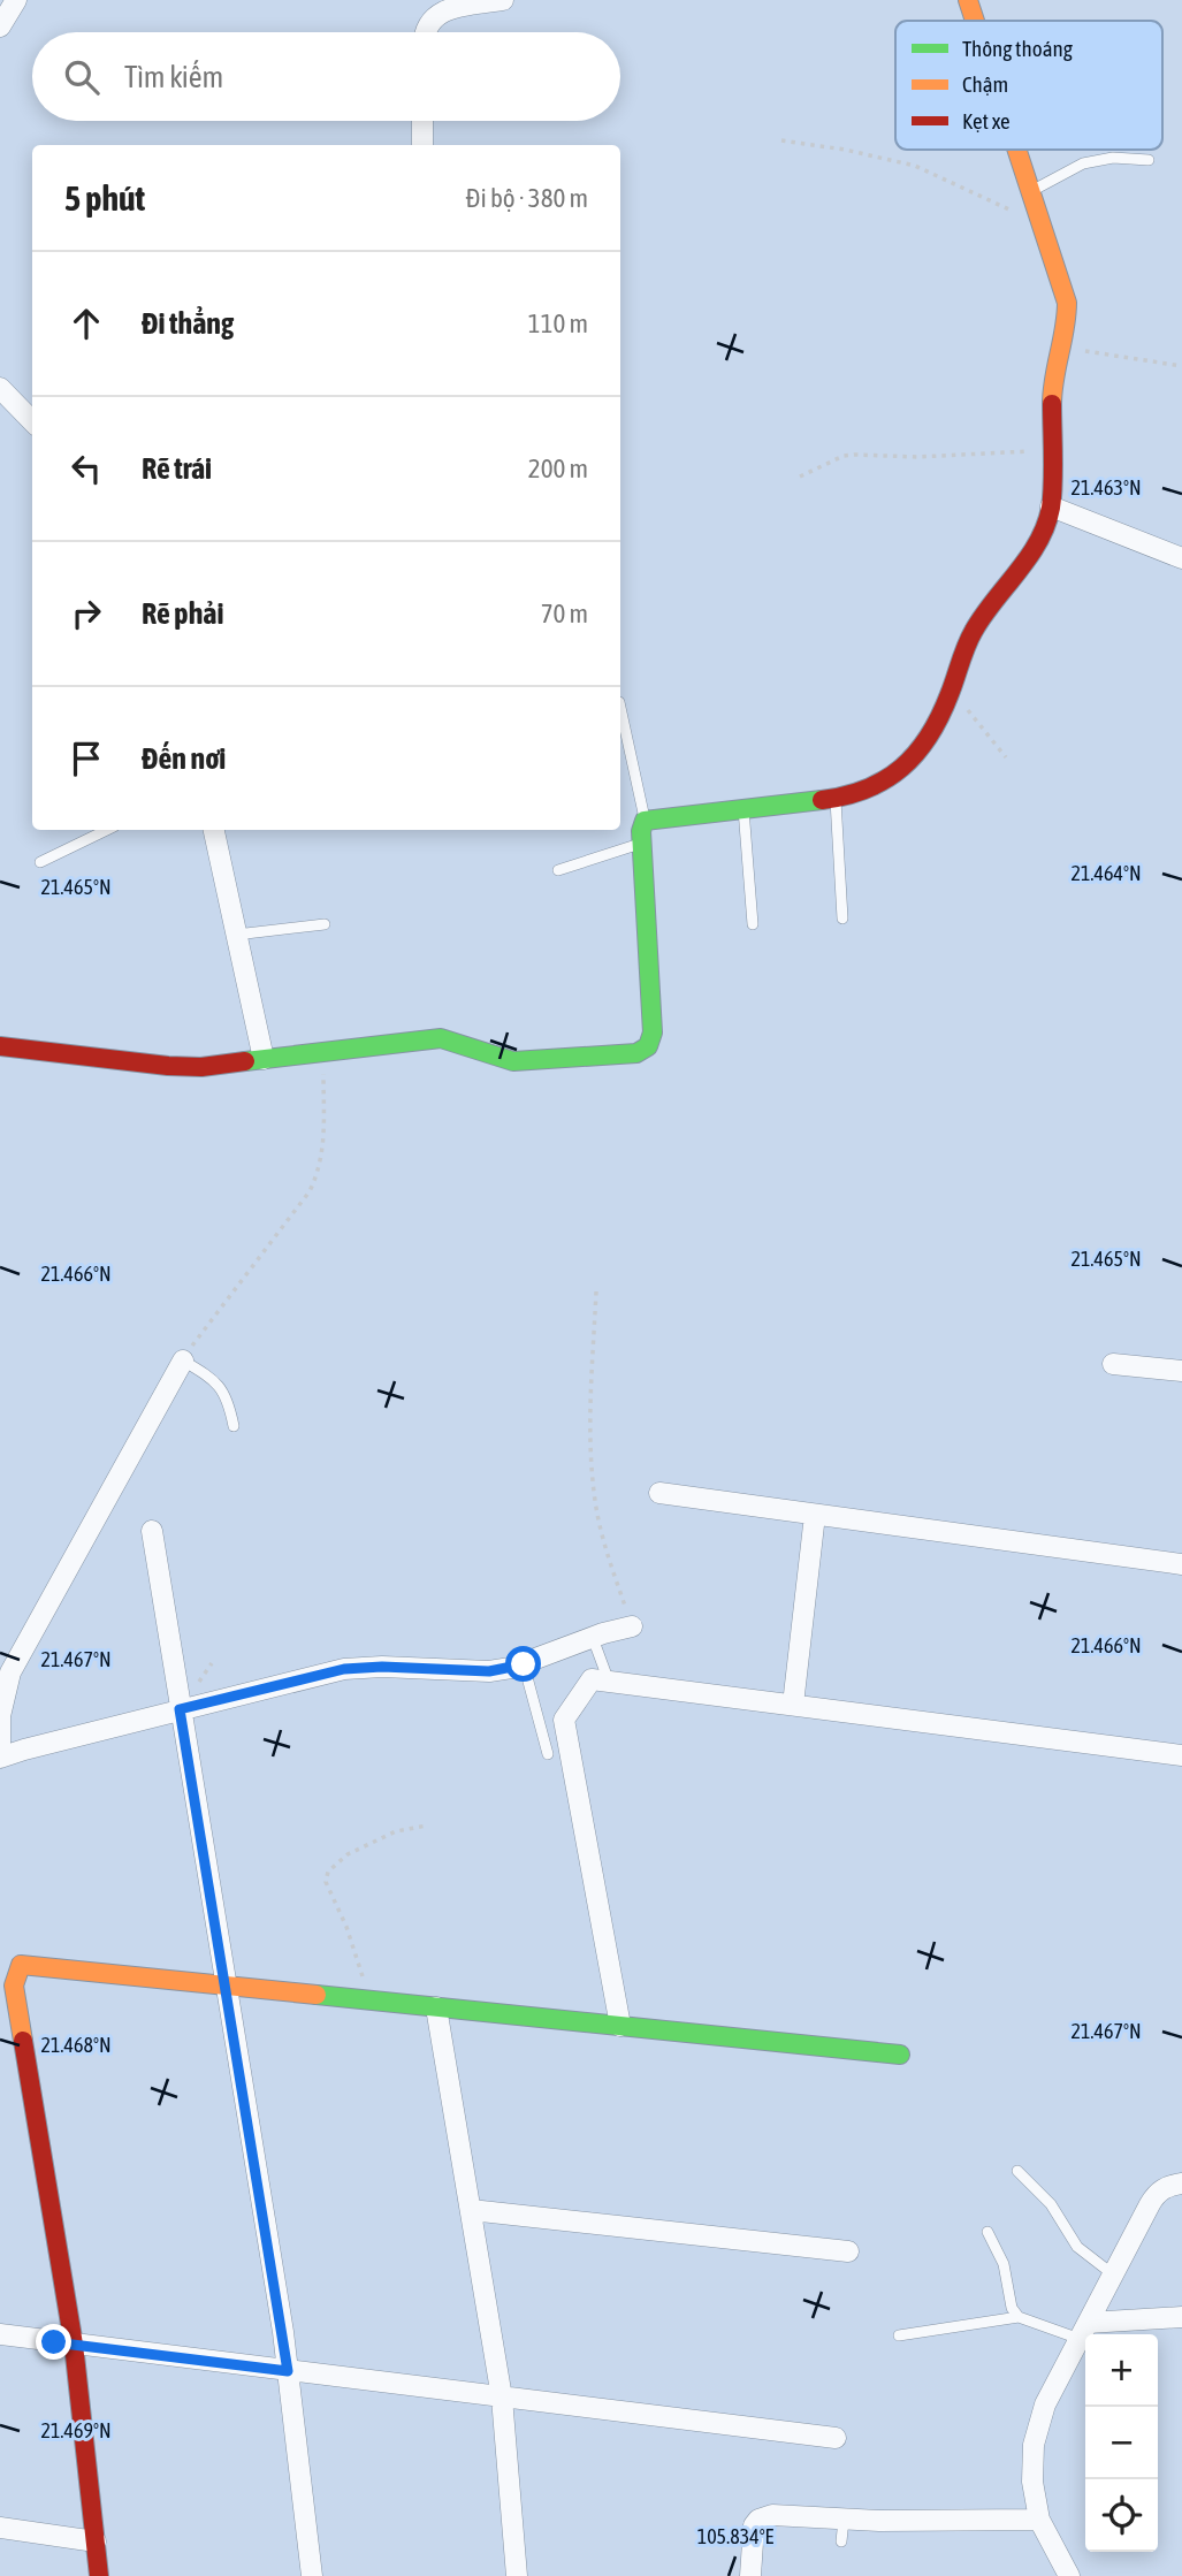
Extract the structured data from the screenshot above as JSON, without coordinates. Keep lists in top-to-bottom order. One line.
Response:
{"legend":["Thông thoáng","Chậm","Kẹt xe"],"page":{"search":"Tìm kiếm","heading":["5 phút","Đi bộ · 380 m"],"list":[["Đi thẳng","110 m"],["Rẽ trái","200 m"],["Rẽ phải","70 m"],"Đến nơi"],"map_buttons":["+","−"]},"coordinates":["21.463°N","21.464°N","21.465°N","21.466°N","21.467°N","21.468°N","21.469°N","105.834°E"]}
